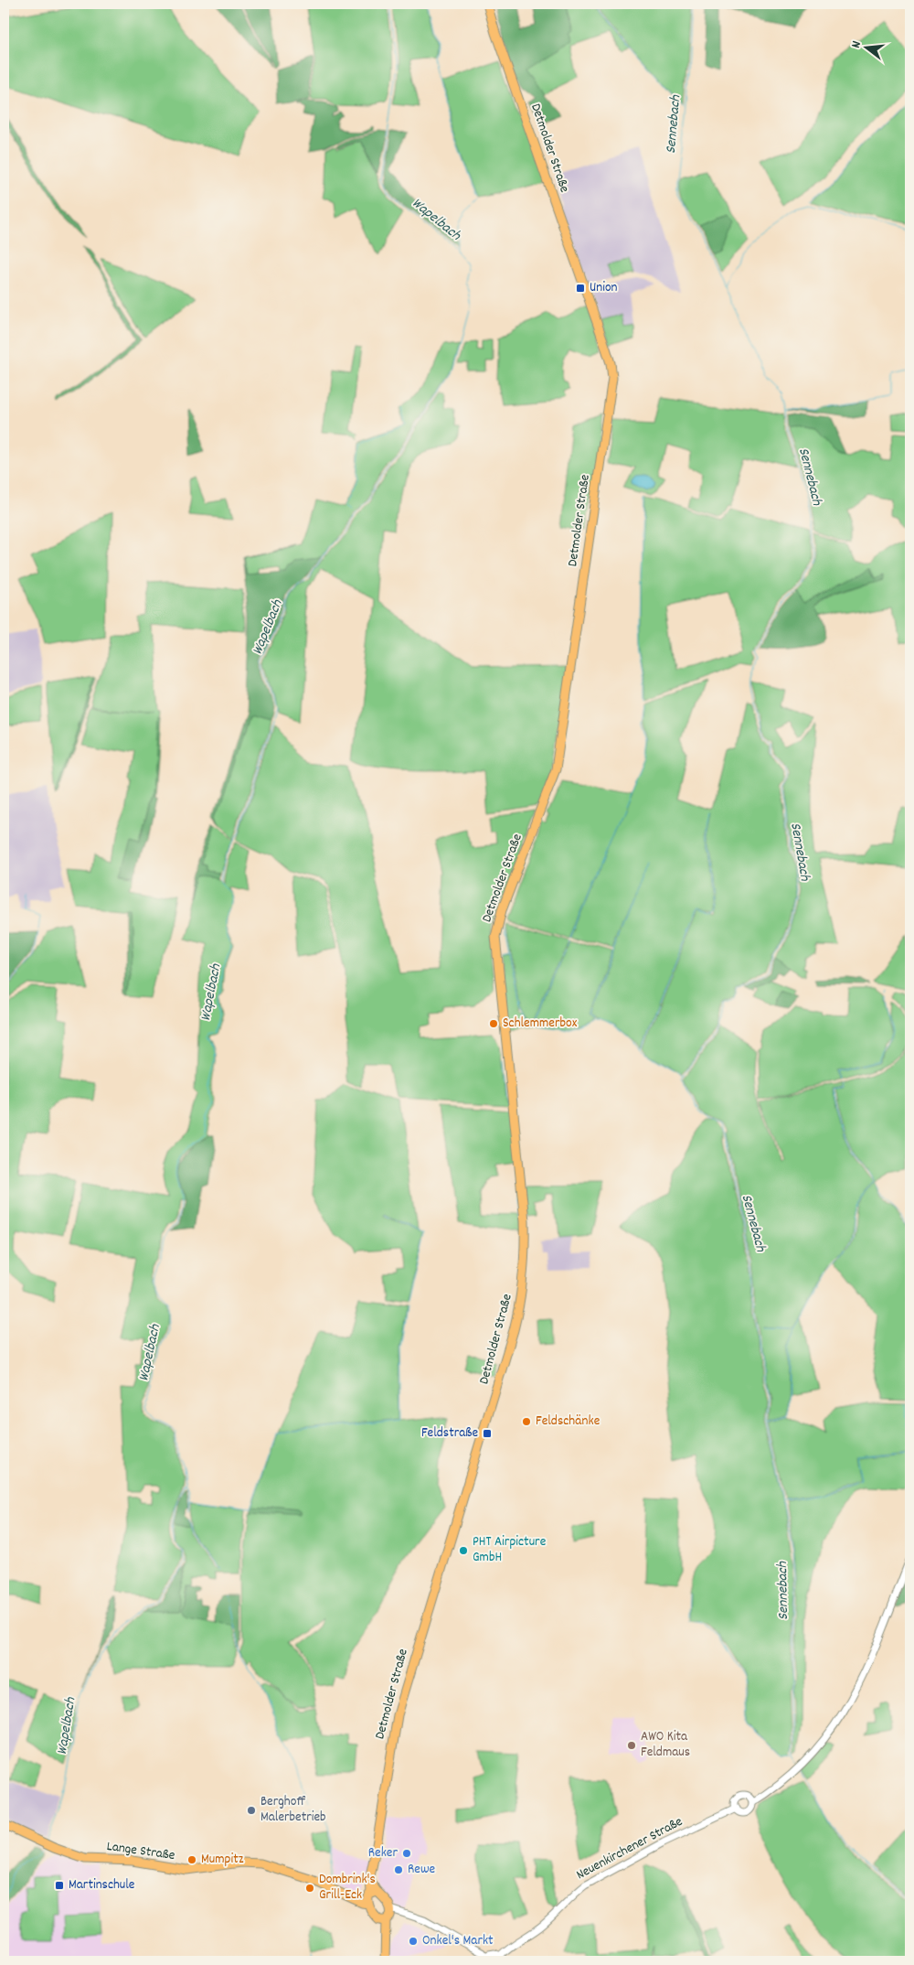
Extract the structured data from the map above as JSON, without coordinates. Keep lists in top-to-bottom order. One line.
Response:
{"streets":{"main road":["Detmolder Straße","Lange Straße"],"street":["Neuenkirchener Straße"]},"crossings":[["Detmolder Straße","Lange Straße"]],"water":["Sennebach","Wapelbach"],"places":{"transit":["Union","Feldstraße","Martinschule"],"other":["Schlemmerbox","Feldschänke","PHT Airpicture GmbH","AWO Kita Feldmaus","Berghoff Malerbetrieb","Reker","Mumpitz","Rewe","Dombrink's Grill-Eck","Onkel's Markt"]},"north":"left"}
